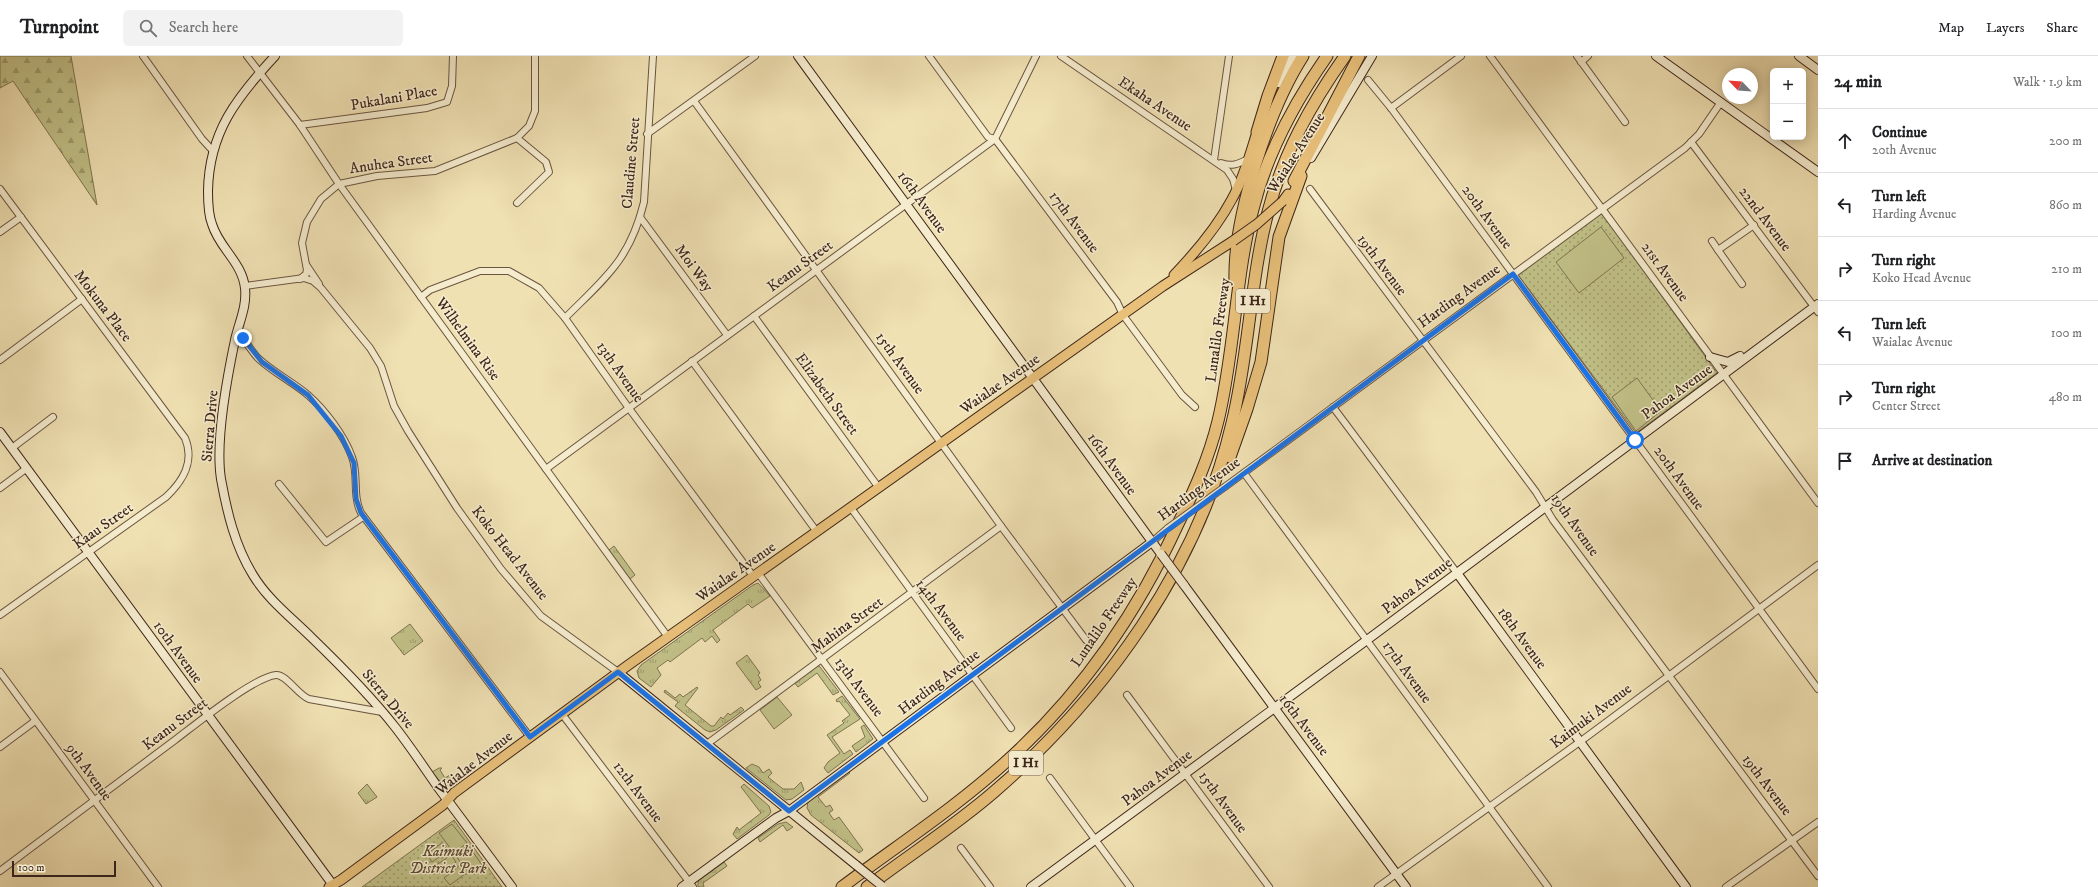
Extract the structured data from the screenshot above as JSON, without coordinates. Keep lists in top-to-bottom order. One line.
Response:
{"streets":{"highway":["I H1","Lunalilo Freeway"],"main road":["Waialae Avenue"],"street":["Pukalani Place","Ekaha Avenue","Anuhea Street","Claudine Street","16th Avenue","20th Avenue","22nd Avenue","17th Avenue","19th Avenue","Keanu Street","Moi Way","21st Avenue","Harding Avenue","Mokuna Place","Wilhelmina Rise","15th Avenue","13th Avenue","Pahoa Avenue","Elizabeth Street","Sierra Drive","Kaau Street","Koko Head Avenue","14th Avenue","Mahina Street","18th Avenue","10th Avenue","Kaimuki Avenue","9th Avenue","12th Avenue"]},"crossings":[["Pukalani Place","Wilhelmina Rise"],["Ekaha Avenue","Waialae Avenue"],["Waialae Avenue","16th Avenue"],["Waialae Avenue","17th Avenue"],["Waialae Avenue","Wilhelmina Rise"],["Waialae Avenue","15th Avenue"],["Waialae Avenue","13th Avenue"],["Waialae Avenue","Elizabeth Street"],["Waialae Avenue","Sierra Drive"],["Waialae Avenue","Koko Head Avenue"],["Waialae Avenue","14th Avenue"],["Waialae Avenue","10th Avenue"],["Waialae Avenue","12th Avenue"],["Anuhea Street","Wilhelmina Rise"],["Anuhea Street","Koko Head Avenue"],["Claudine Street","Moi Way"],["Claudine Street","13th Avenue"],["16th Avenue","Keanu Street"],["16th Avenue","Harding Avenue"],["16th Avenue","Pahoa Avenue"],["16th Avenue","Kaimuki Avenue"],["20th Avenue","Harding Avenue"],["20th Avenue","Pahoa Avenue"],["20th Avenue","Kaimuki Avenue"],["22nd Avenue","Harding Avenue"],["22nd Avenue","Pahoa Avenue"],["17th Avenue","Keanu Street"],["17th Avenue","Harding Avenue"],["17th Avenue","Pahoa Avenue"],["17th Avenue","Kaimuki Avenue"],["19th Avenue","Harding Avenue"],["19th Avenue","Pahoa Avenue"],["19th Avenue","Kaimuki Avenue"],["Keanu Street","Moi Way"],["Keanu Street","Wilhelmina Rise"],["Keanu Street","15th Avenue"],["Keanu Street","13th Avenue"],["Keanu Street","Elizabeth Street"],["Keanu Street","Sierra Drive"],["Keanu Street","10th Avenue"],["Keanu Street","9th Avenue"],["21st Avenue","Harding Avenue"],["21st Avenue","Pahoa Avenue"],["Harding Avenue","15th Avenue"],["Harding Avenue","13th Avenue"],["Harding Avenue","Koko Head Avenue"],["Harding Avenue","14th Avenue"],["Harding Avenue","18th Avenue"],["Harding Avenue","12th Avenue"],["Mokuna Place","Kaau Street"],["Wilhelmina Rise","13th Avenue"],["Wilhelmina Rise","Sierra Drive"],["15th Avenue","Pahoa Avenue"],["15th Avenue","Mahina Street"],["13th Avenue","Mahina Street"],["Pahoa Avenue","18th Avenue"],["Sierra Drive","Koko Head Avenue"],["Kaau Street","10th Avenue"],["Koko Head Avenue","Mahina Street"],["14th Avenue","Mahina Street"],["18th Avenue","Kaimuki Avenue"]],"parks":["Kaimuki District Park"],"scale_bar":"100 m","north":"top left","page":{"header":"Turnpoint","search":"Search here","nav":["Map","Layers","Share"],"heading":["24 min","Walk · 1.9 km"],"map_buttons":["+","−"],"list":[["Continue","20th Avenue","200 m"],["Turn left","Harding Avenue","860 m"],["Turn right","Koko Head Avenue","210 m"],["Turn left","Waialae Avenue","100 m"],["Turn right","Center Street","480 m"],"Arrive at destination"],"scale":"100 m"}}
